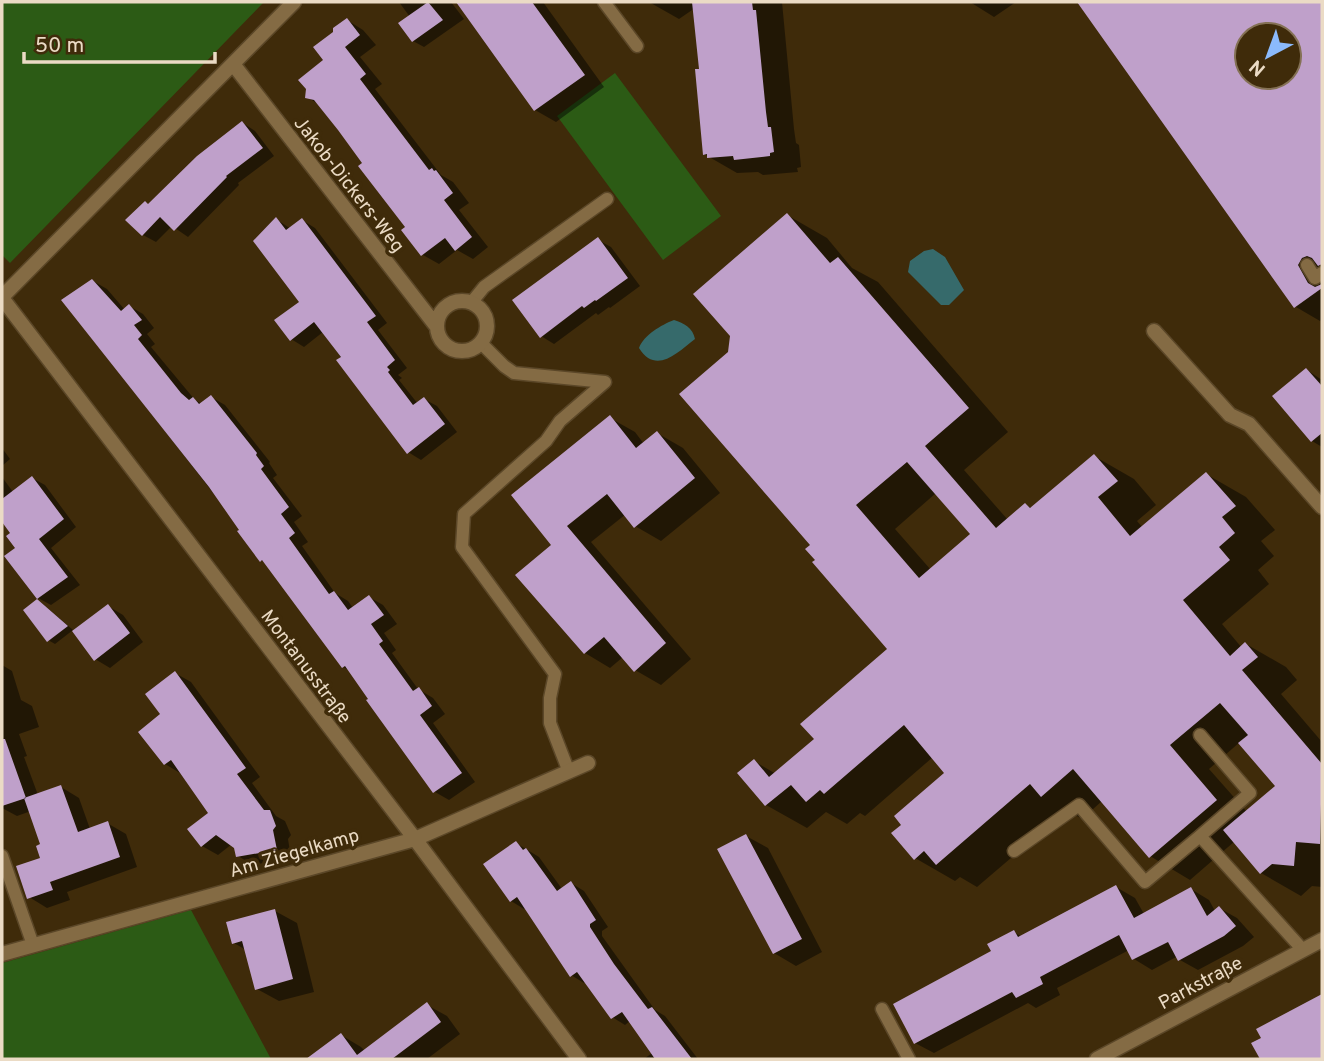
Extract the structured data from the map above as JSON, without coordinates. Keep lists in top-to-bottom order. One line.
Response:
{"streets":{"street":["Jakob-Dickers-Weg","Montanusstraße","Am Ziegelkamp","Parkstraße"]},"crossings":[["Jakob-Dickers-Weg","Montanusstraße"],["Montanusstraße","Am Ziegelkamp"]],"scale_bar":"50 m","north":"bottom left"}
